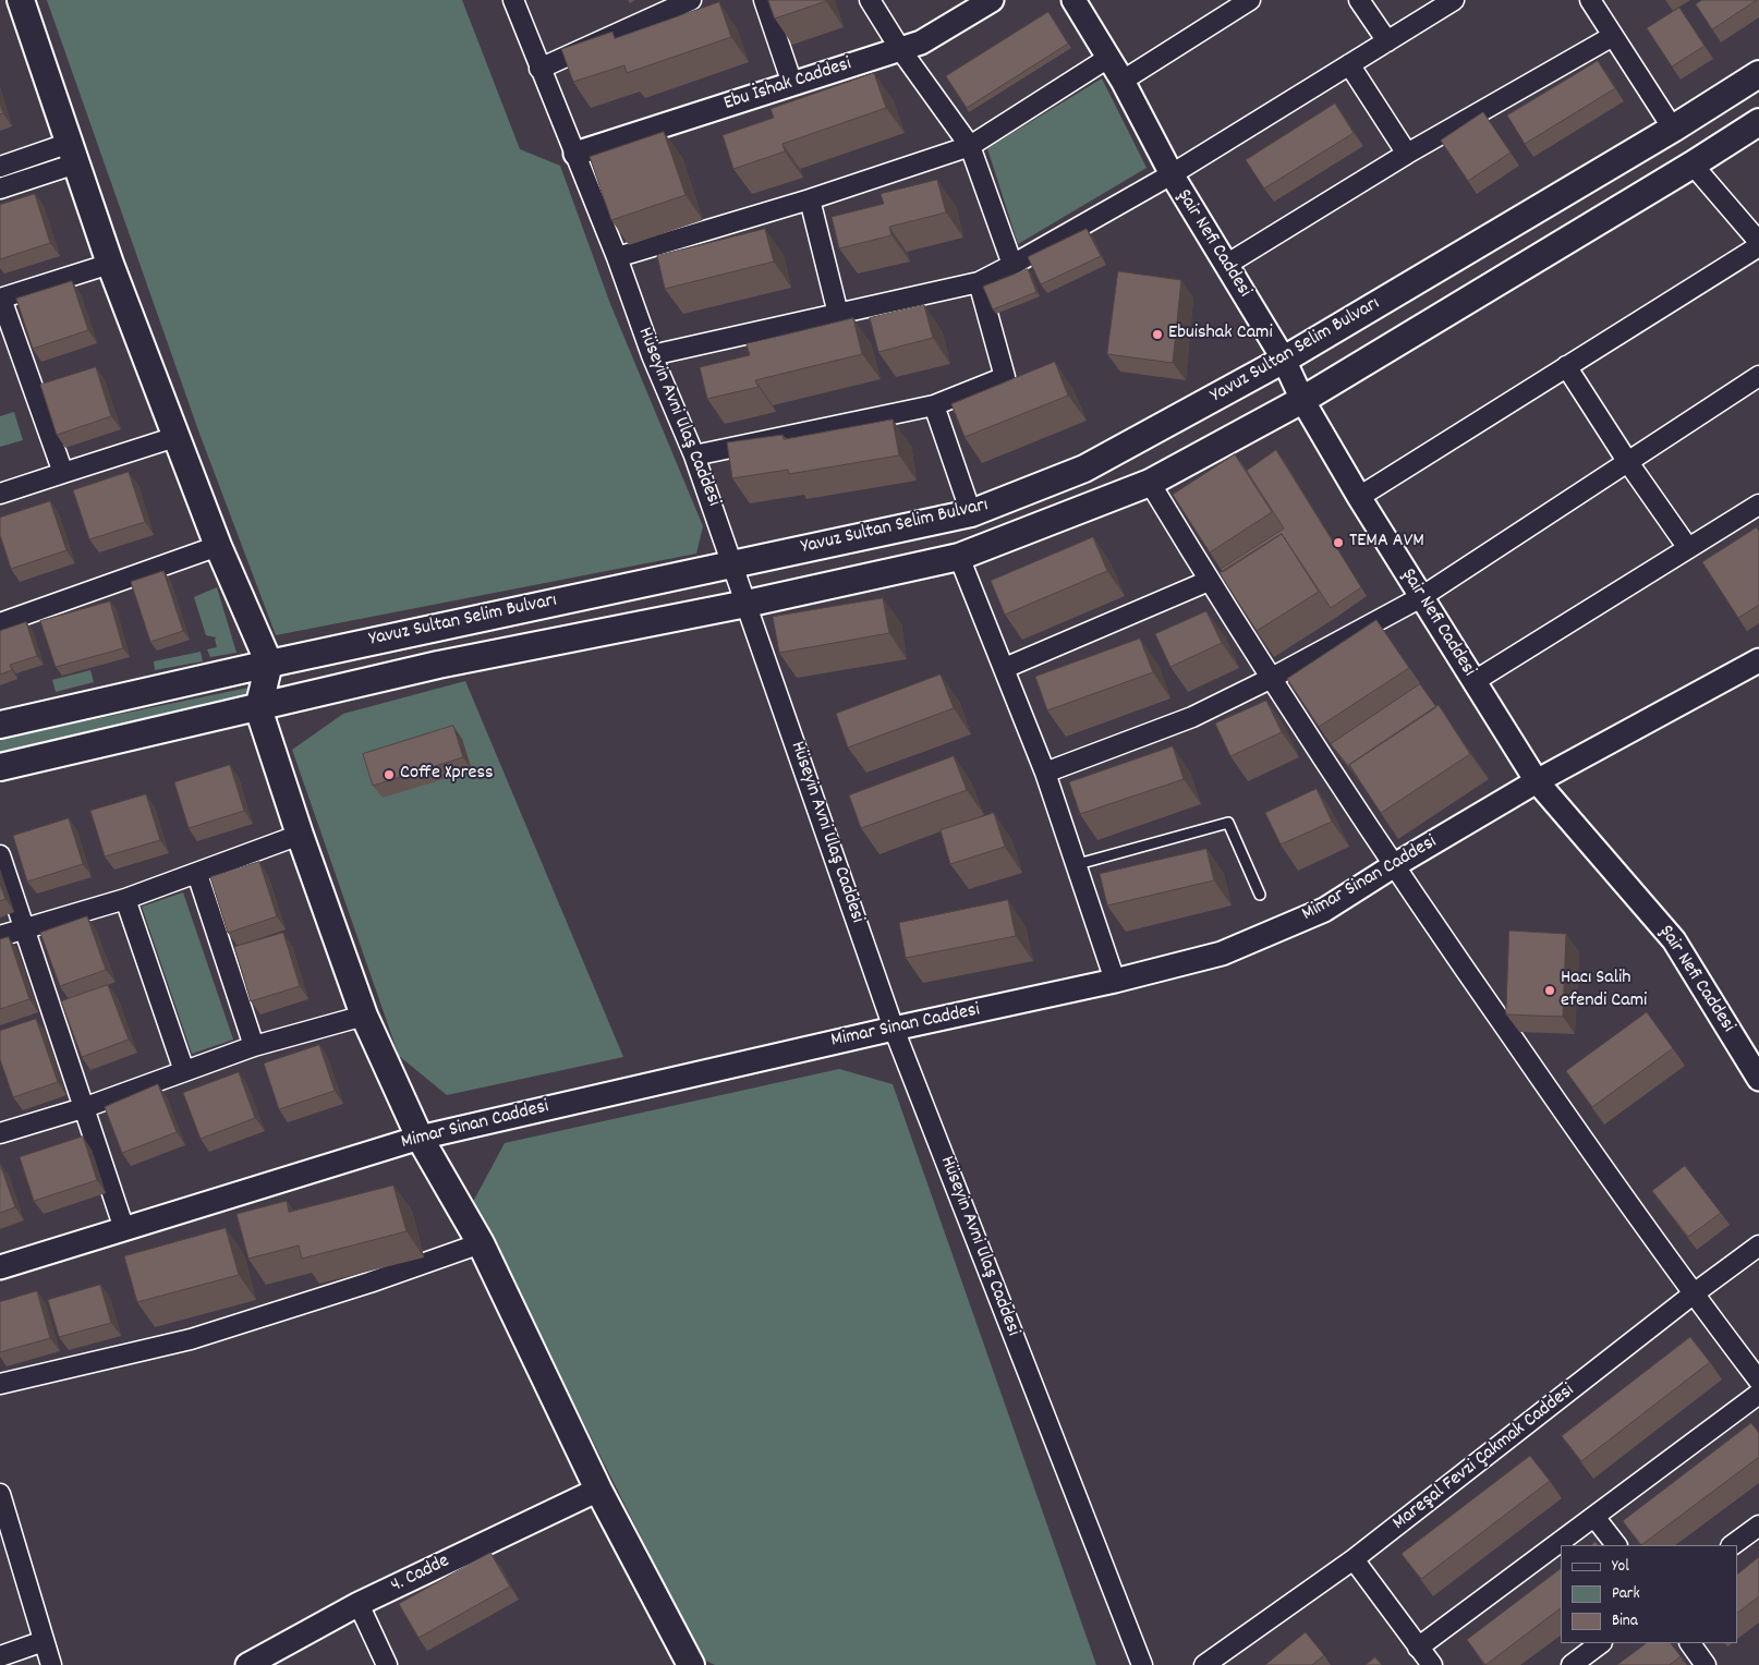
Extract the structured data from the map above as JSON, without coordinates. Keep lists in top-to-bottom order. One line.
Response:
{"streets":{"main road":["Yavuz Sultan Selim Bulvarı"],"street":["Ebu İshak Caddesi","Şair Nefi Caddesi","Hüseyin Avni Ulaş Caddesi","Mimar Sinan Caddesi","Mareşal Fevzi Çakmak Caddesi","4. Cadde"]},"crossings":[["Ebu İshak Caddesi","Hüseyin Avni Ulaş Caddesi"],["Şair Nefi Caddesi","Yavuz Sultan Selim Bulvarı"],["Şair Nefi Caddesi","Mimar Sinan Caddesi"],["Yavuz Sultan Selim Bulvarı","Hüseyin Avni Ulaş Caddesi"],["Hüseyin Avni Ulaş Caddesi","Mimar Sinan Caddesi"]],"places":["Ebuishak Cami","TEMA AVM","Coffe Xpress","Hacı Salih efendi Cami"],"legend":["Yol","Park","Bina"]}
